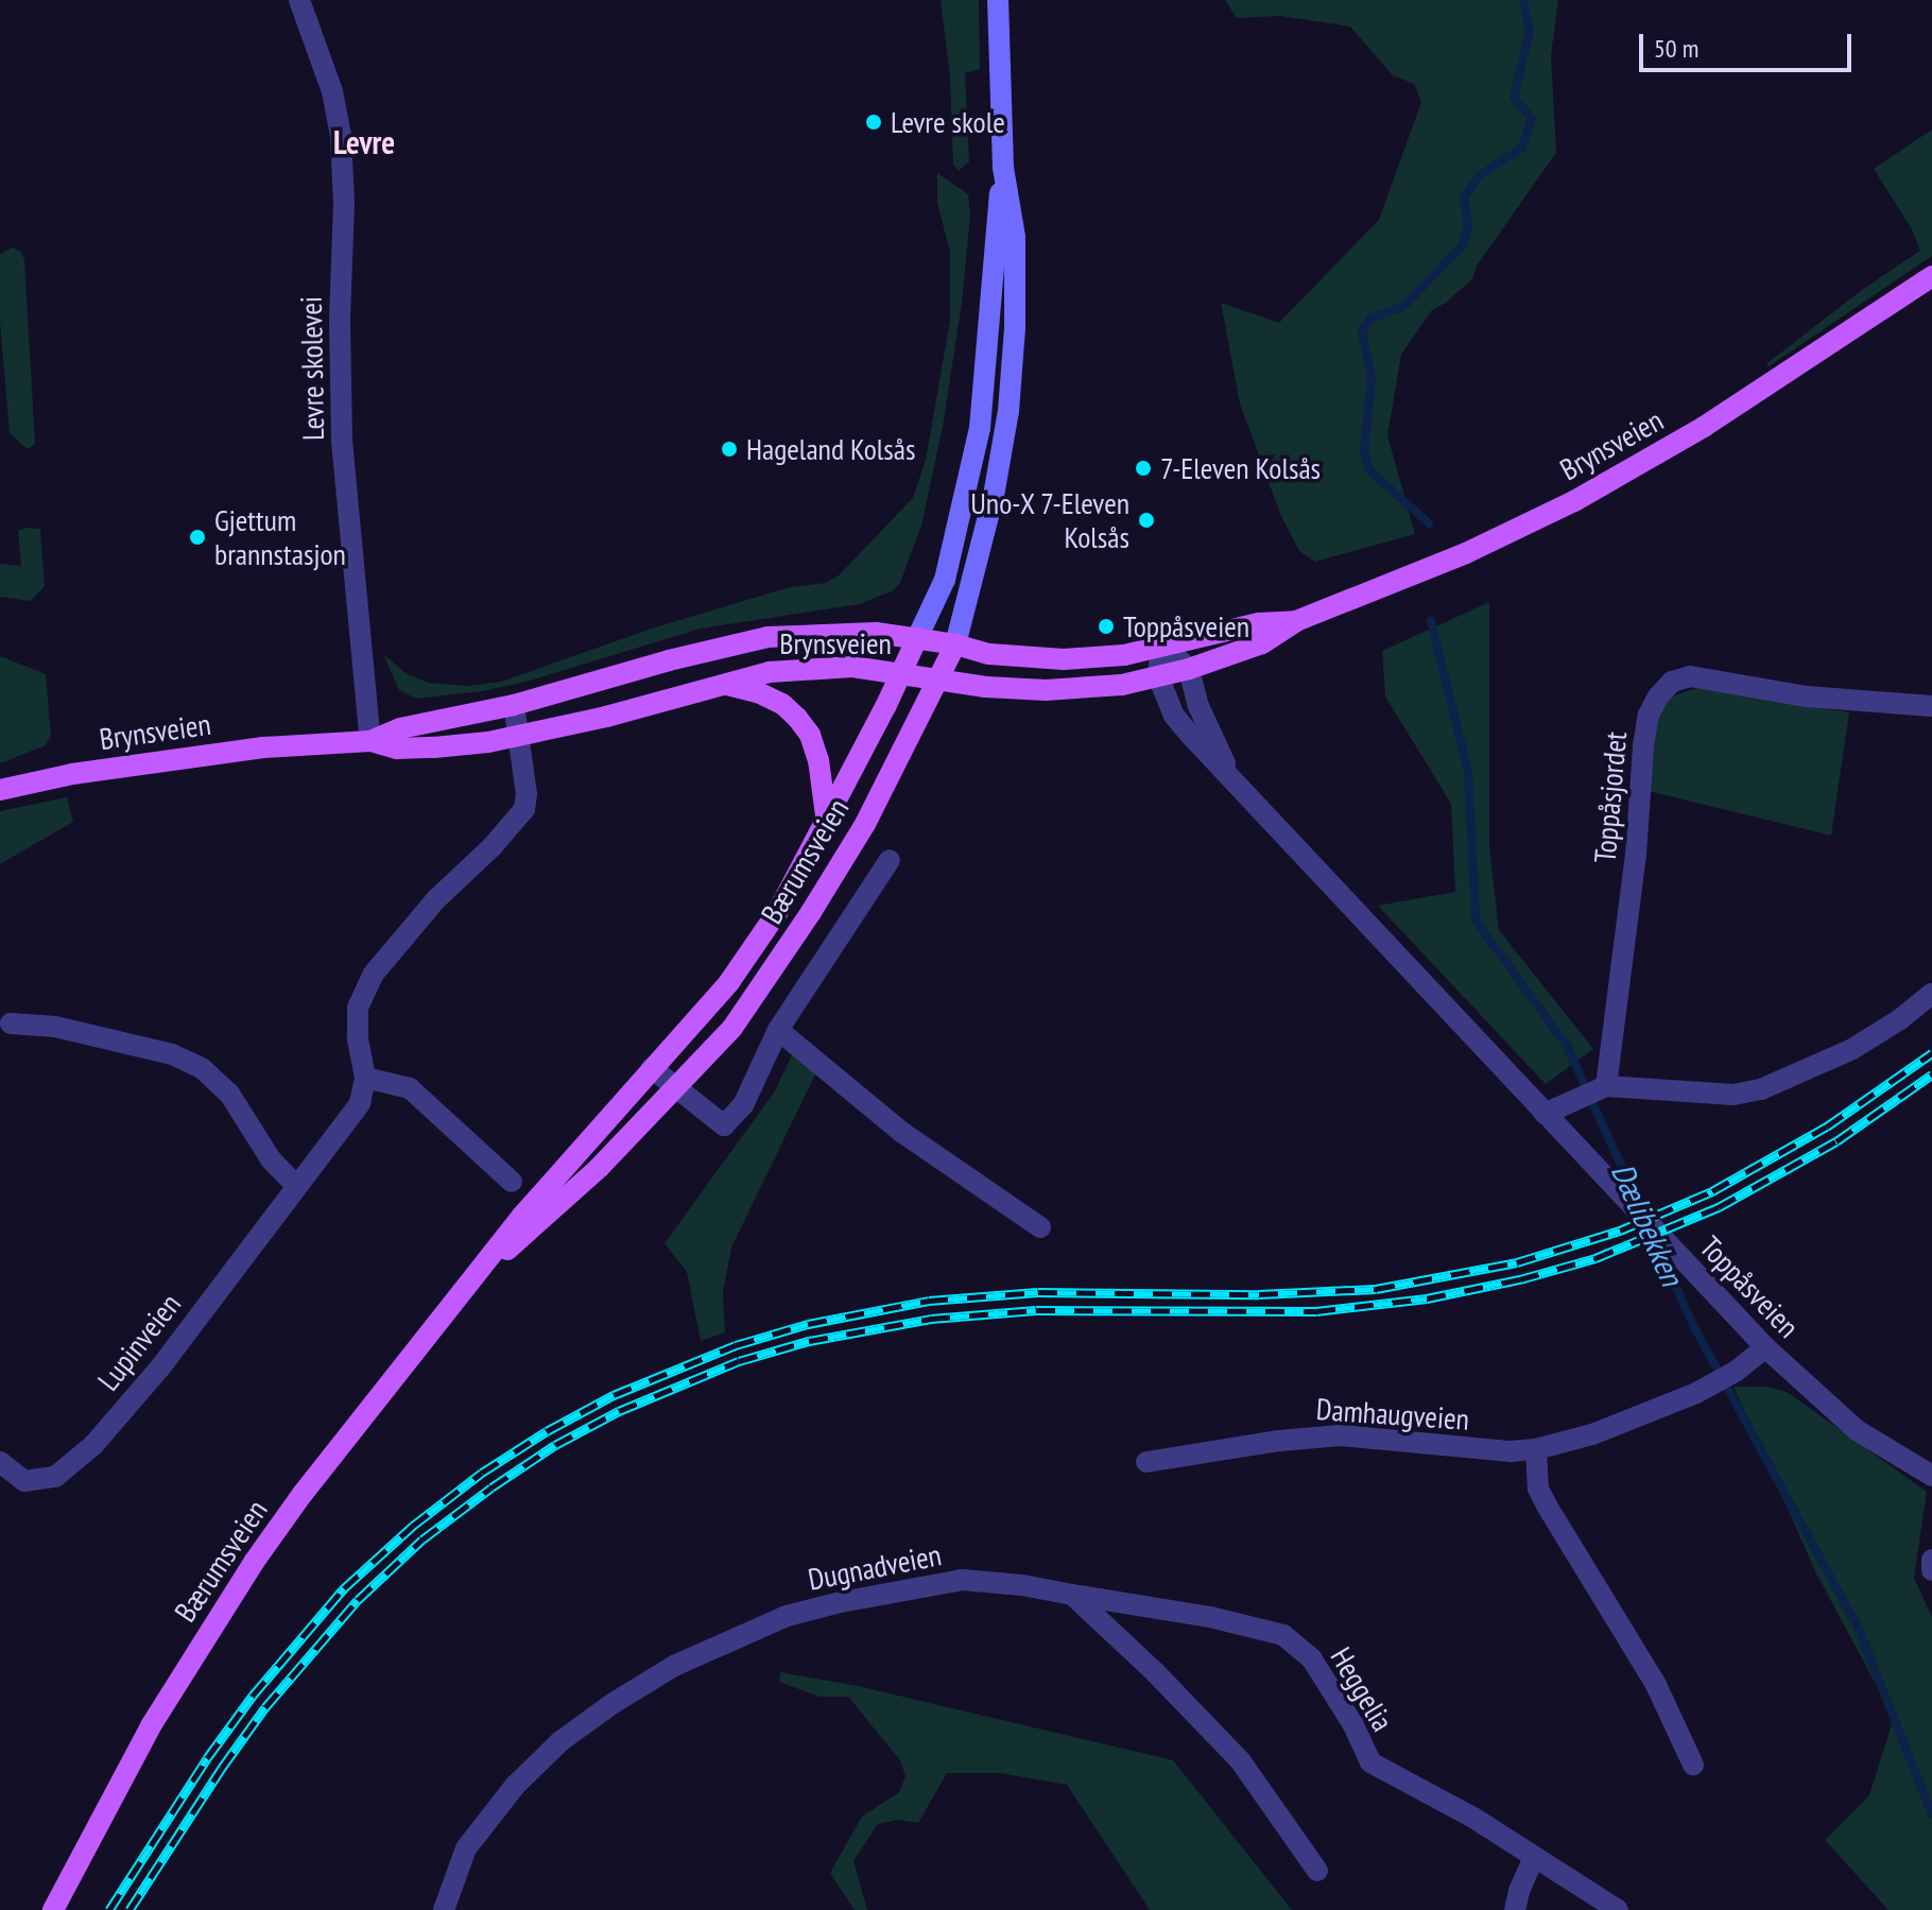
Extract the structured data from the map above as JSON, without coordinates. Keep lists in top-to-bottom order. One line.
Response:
{"streets":{"main road":["Brynsveien","Bærumsveien"],"street":["Levre skolevei","Toppåsjordet","Toppåsveien","Lupinveien","Damhaugveien","Dugnadveien","Heggelia"]},"crossings":[["Levre skolevei","Brynsveien"],["Brynsveien","Bærumsveien"],["Brynsveien","Toppåsveien"],["Toppåsveien","Damhaugveien"],["Dugnadveien","Heggelia"]],"districts":["Levre"],"water":["Dælibekken"],"places":["Levre skole","Hageland Kolsås","7-Eleven Kolsås","Uno-X 7-Eleven Kolsås","Gjettum brannstasjon","Toppåsveien"],"scale_bar":"50 m"}
